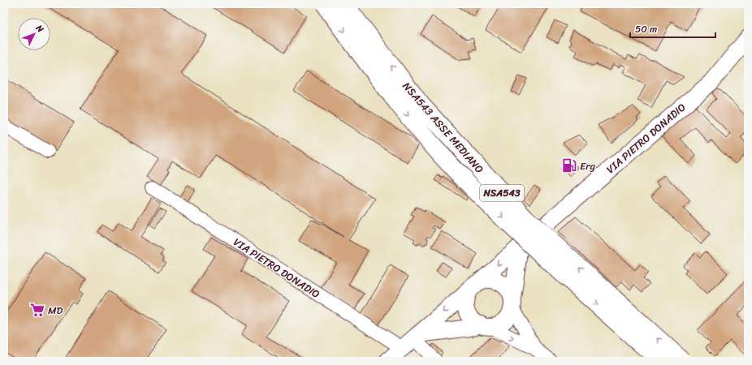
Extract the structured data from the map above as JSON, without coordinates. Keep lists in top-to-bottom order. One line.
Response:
{"streets":{"highway":["NSA543 ASSE MEDIANO","NSA543"],"main road":["VIA PIETRO DONADIO"]},"places":{"fuel station":["Erg"],"supermarket":["MD"]},"scale_bar":"50 m","north":"top right"}
